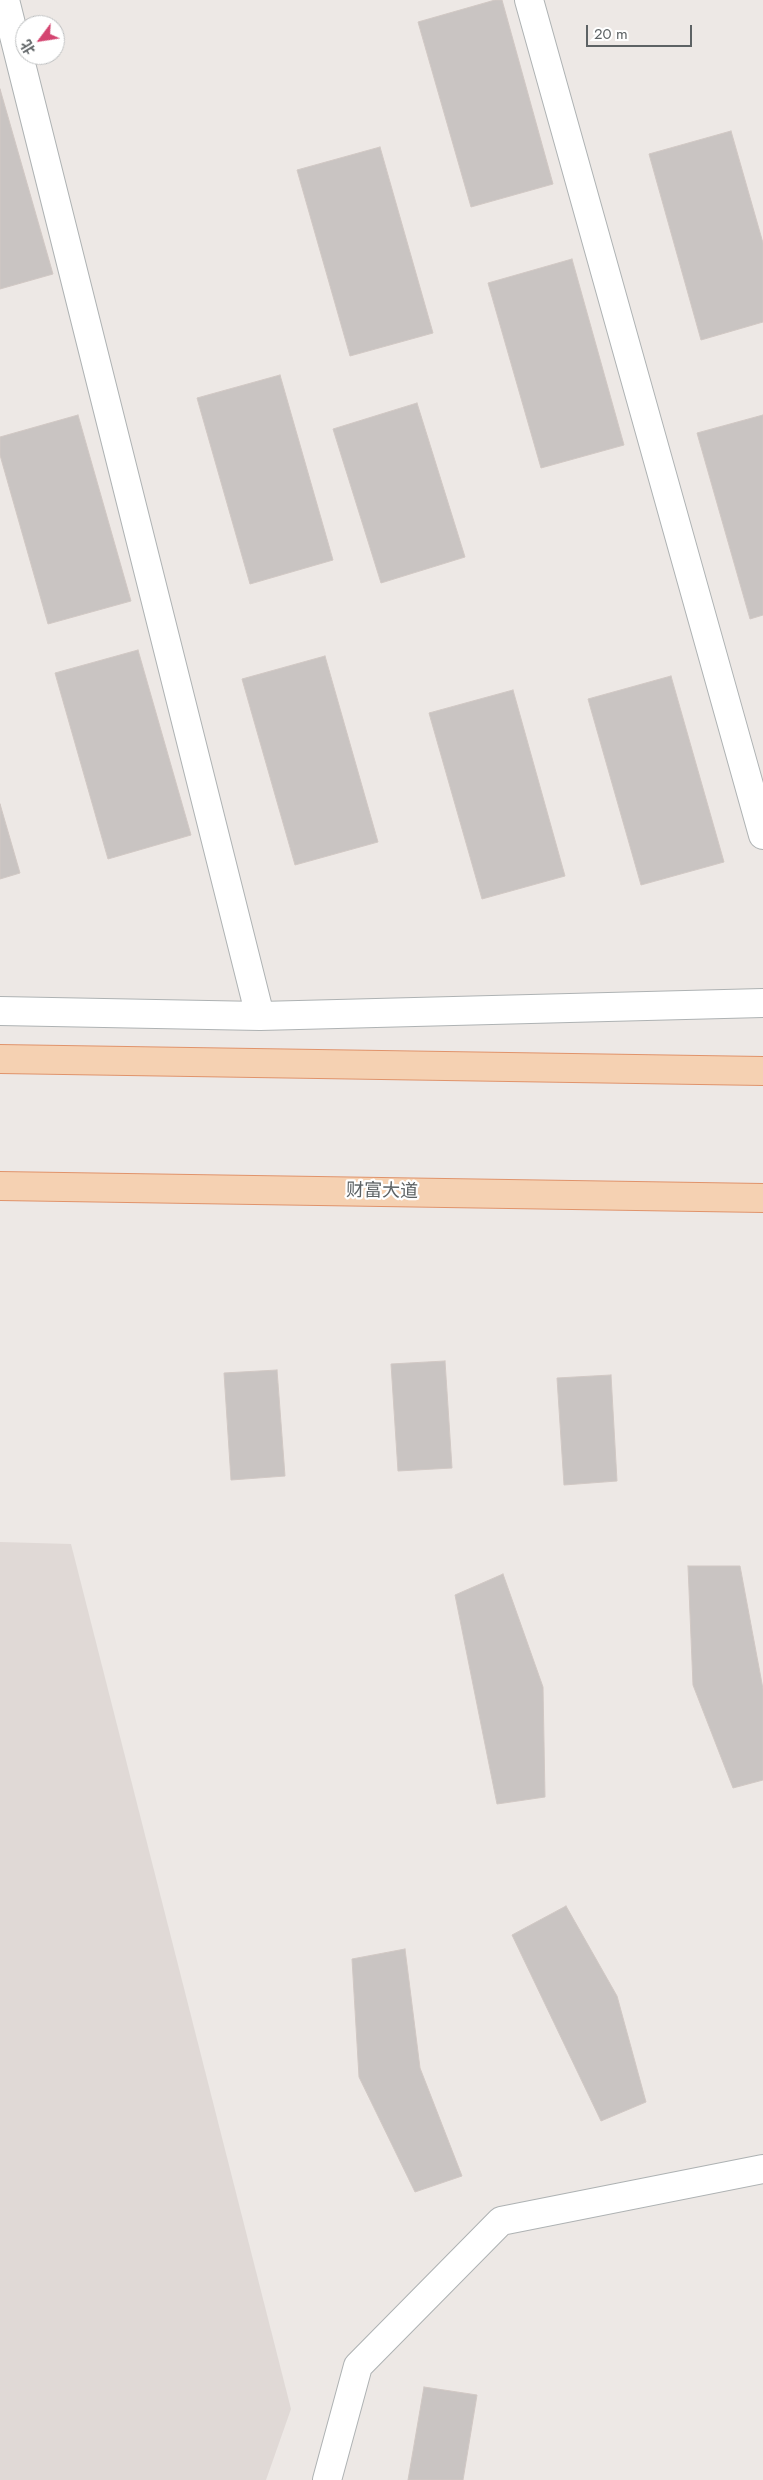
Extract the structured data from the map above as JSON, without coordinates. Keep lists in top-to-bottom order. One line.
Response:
{"streets":{"main road":["财富大道"]},"scale_bar":"20 m","north":"bottom left"}
